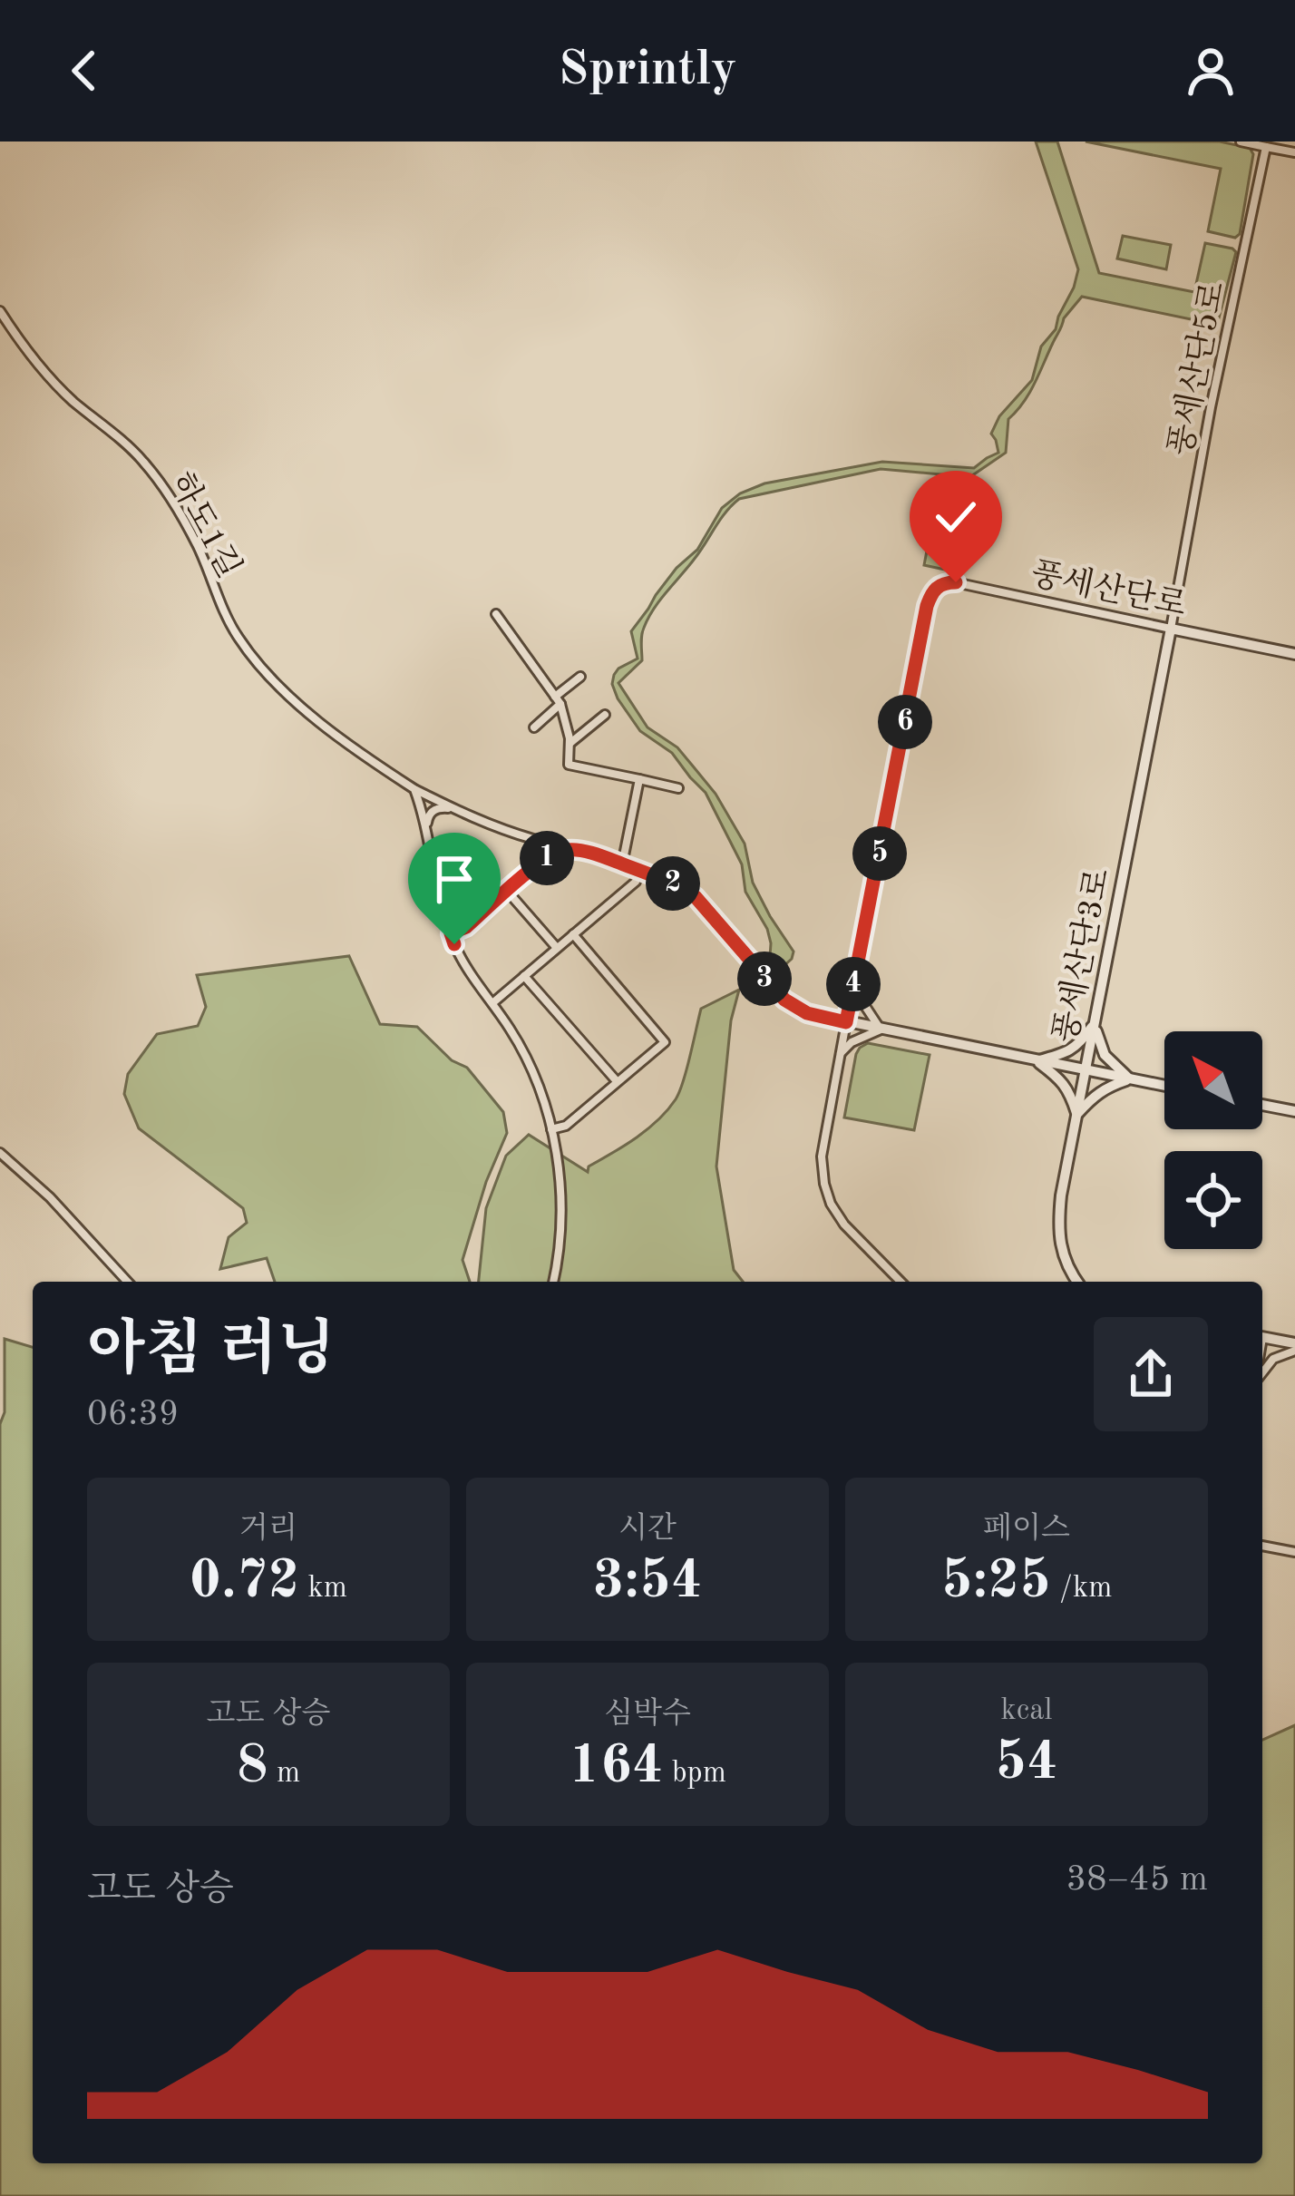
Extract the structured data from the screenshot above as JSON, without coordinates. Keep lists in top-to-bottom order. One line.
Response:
{"streets":{"street":["풍세산단5로","하도1길","풍세산단로","풍세산단3로"]},"crossings":[["풍세산단5로","풍세산단로"],["풍세산단5로","풍세산단3로"],["풍세산단로","풍세산단3로"]],"north":"top left","page":{"header":"Sprintly","pins":["6","5","1","2","3","4"],"heading":["아침 러닝","06:39"],"stats":[["거리","0.72 km"],["시간","3:54"],["페이스","5:25 /km"],["고도 상승","8 m"],["심박수","164 bpm"],["kcal","54"]],"chart":["고도 상승","38–45 m"]}}
